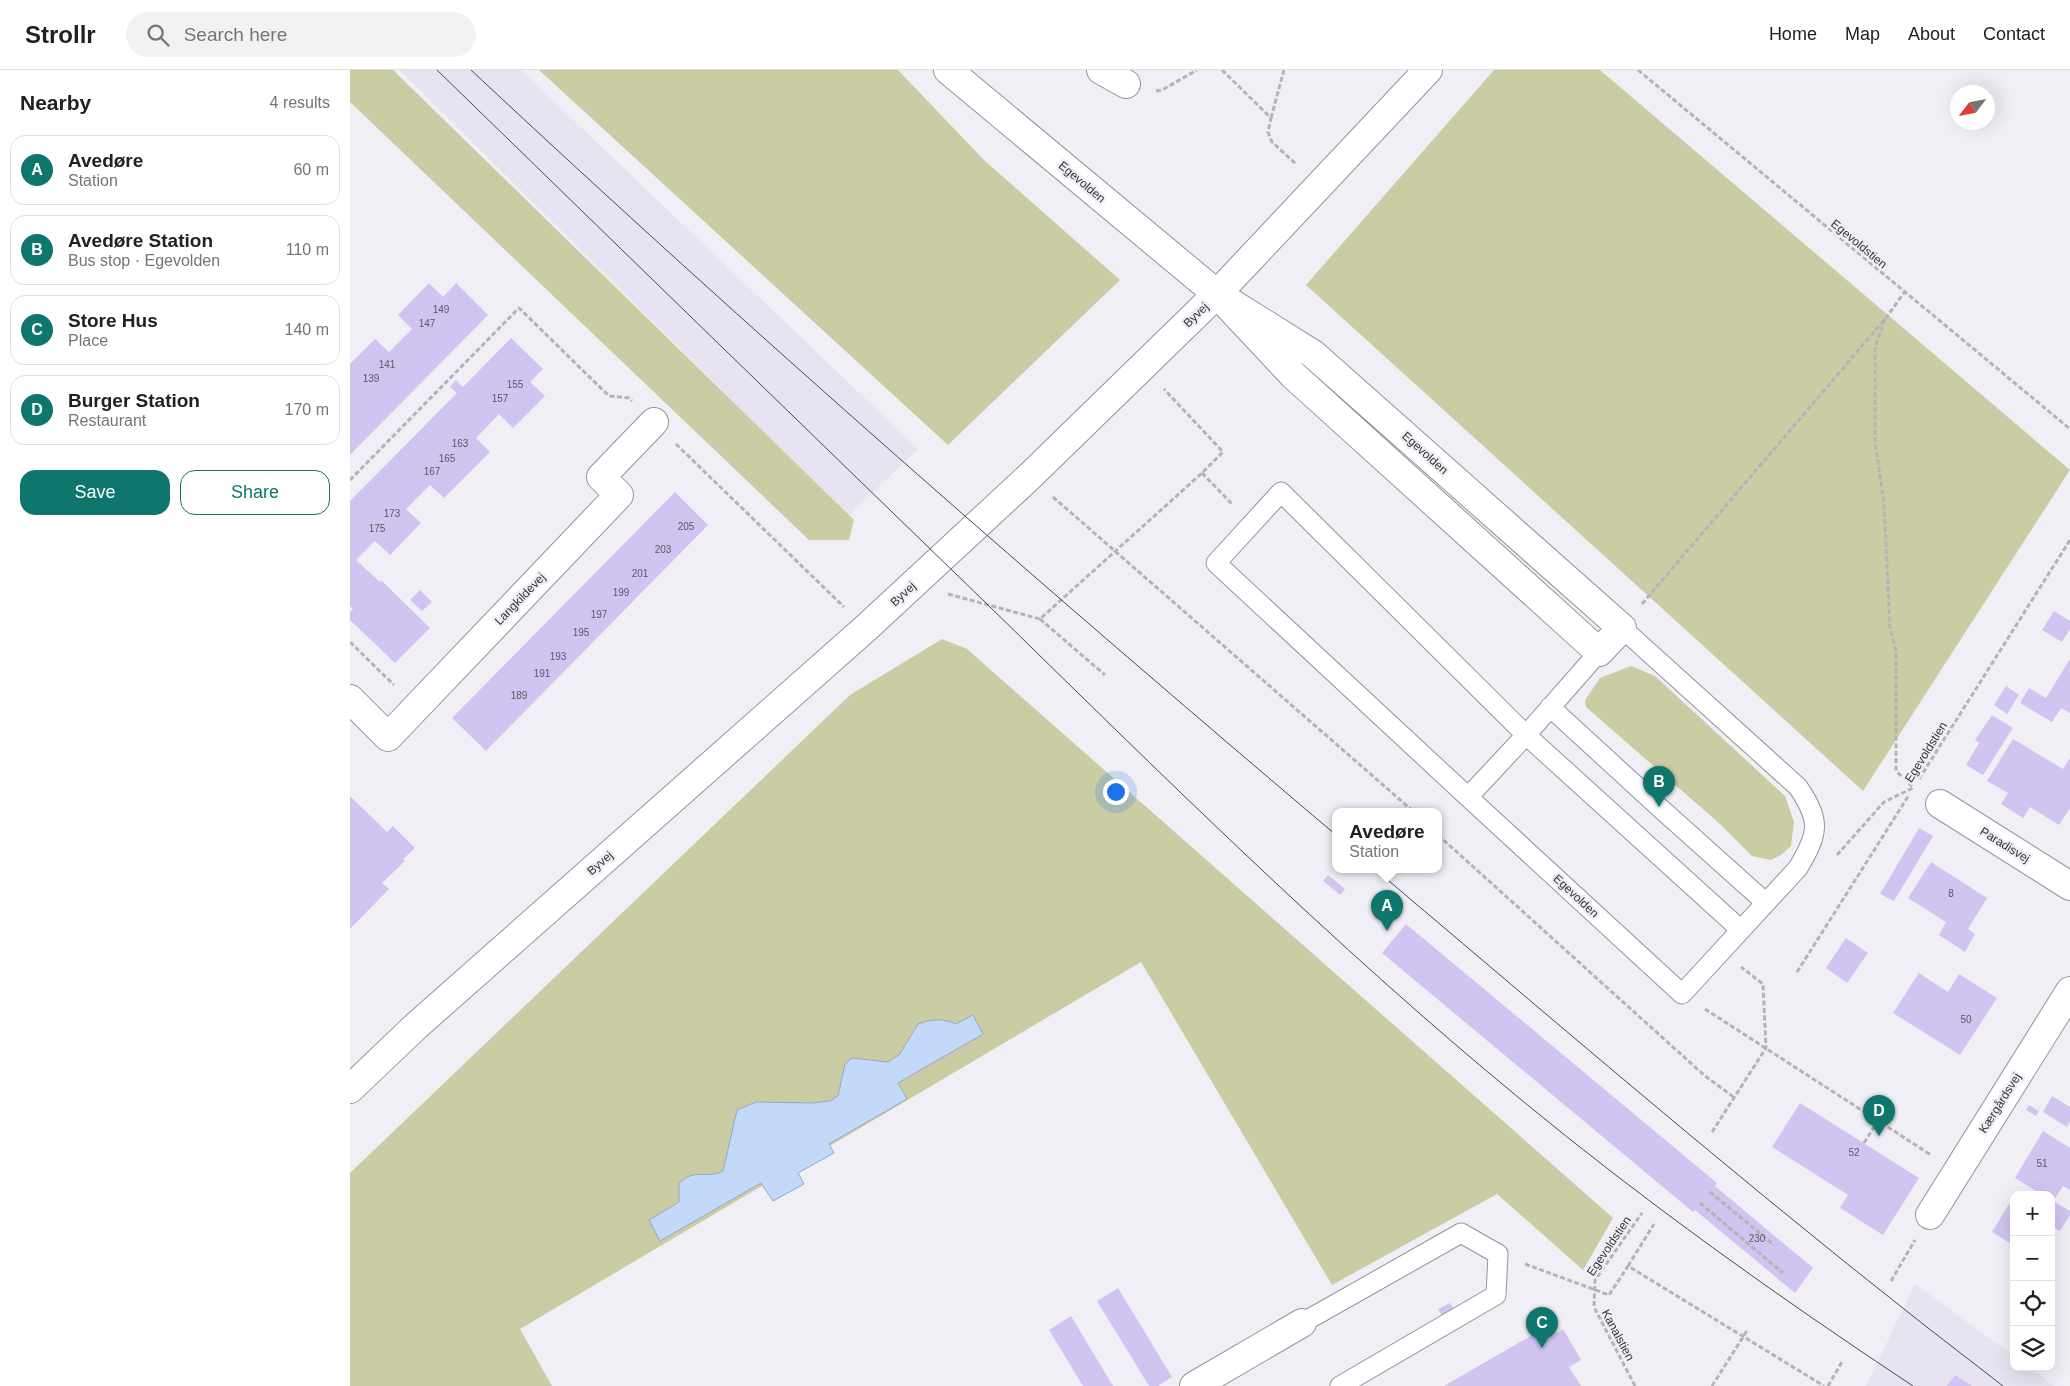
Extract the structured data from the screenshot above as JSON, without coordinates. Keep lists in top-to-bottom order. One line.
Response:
{"streets":{"street":["Egevolden","Byvej","Langkildevej","Paradisvej","Kærgårdsvej"],"path":["Egevoldstien","Kanalstien"]},"crossings":[["Egevolden","Byvej"],["Egevoldstien","Kanalstien"]],"house_numbers":["149","147","141","139","155","157","163","165","167","173","205","175","203","201","199","197","195","193","191","189","8","50","52","51","230"],"north":"bottom left","page":{"header":"Strollr","search":"Search here","nav":["Home","Map","About","Contact"],"heading":["Nearby","4 results"],"list":[{"mark":"A","name":"Avedøre","note":"Station","value":"60 m"},{"mark":"B","name":"Avedøre Station","note":"Bus stop · Egevolden","value":"110 m"},{"mark":"C","name":"Store Hus","note":"Place","value":"140 m"},{"mark":"D","name":"Burger Station","note":"Restaurant","value":"170 m"}],"buttons":["Save","Share"],"pins":["B","A","D","C"],"popup":["Avedøre","Station"],"map_buttons":["+","−"]}}
